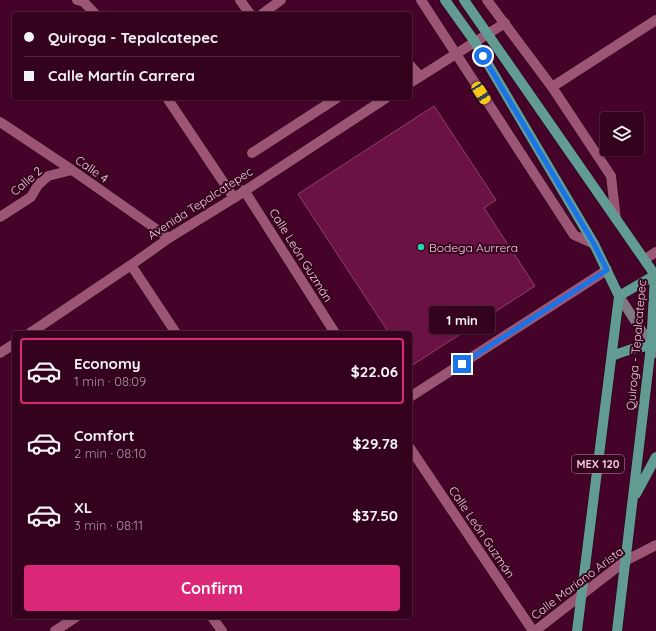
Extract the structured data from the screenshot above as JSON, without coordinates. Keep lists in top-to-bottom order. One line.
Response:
{"streets":{"main road":["Quiroga - Tepalcatepec","MEX 120"],"street":["Calle 4","Calle 2","Avenida Tepalcatepec","Calle León Guzmán","Calle Mariano Arista"]},"crossings":[["Calle 4","Calle 2"],["Calle 4","Avenida Tepalcatepec"],["Avenida Tepalcatepec","Calle León Guzmán"],["Calle León Guzmán","Calle Mariano Arista"],["Quiroga - Tepalcatepec","Calle Mariano Arista"]],"places":["Bodega Aurrera"],"page":{"banner":["Quiroga - Tepalcatepec","Calle Martín Carrera"],"bubble":"1 min","list":[{"name":"Economy","note":"1 min · 08:09","value":"$22.06"},{"name":"Comfort","note":"2 min · 08:10","value":"$29.78"},{"name":"XL","note":"3 min · 08:11","value":"$37.50"}],"buttons":"Confirm"}}
